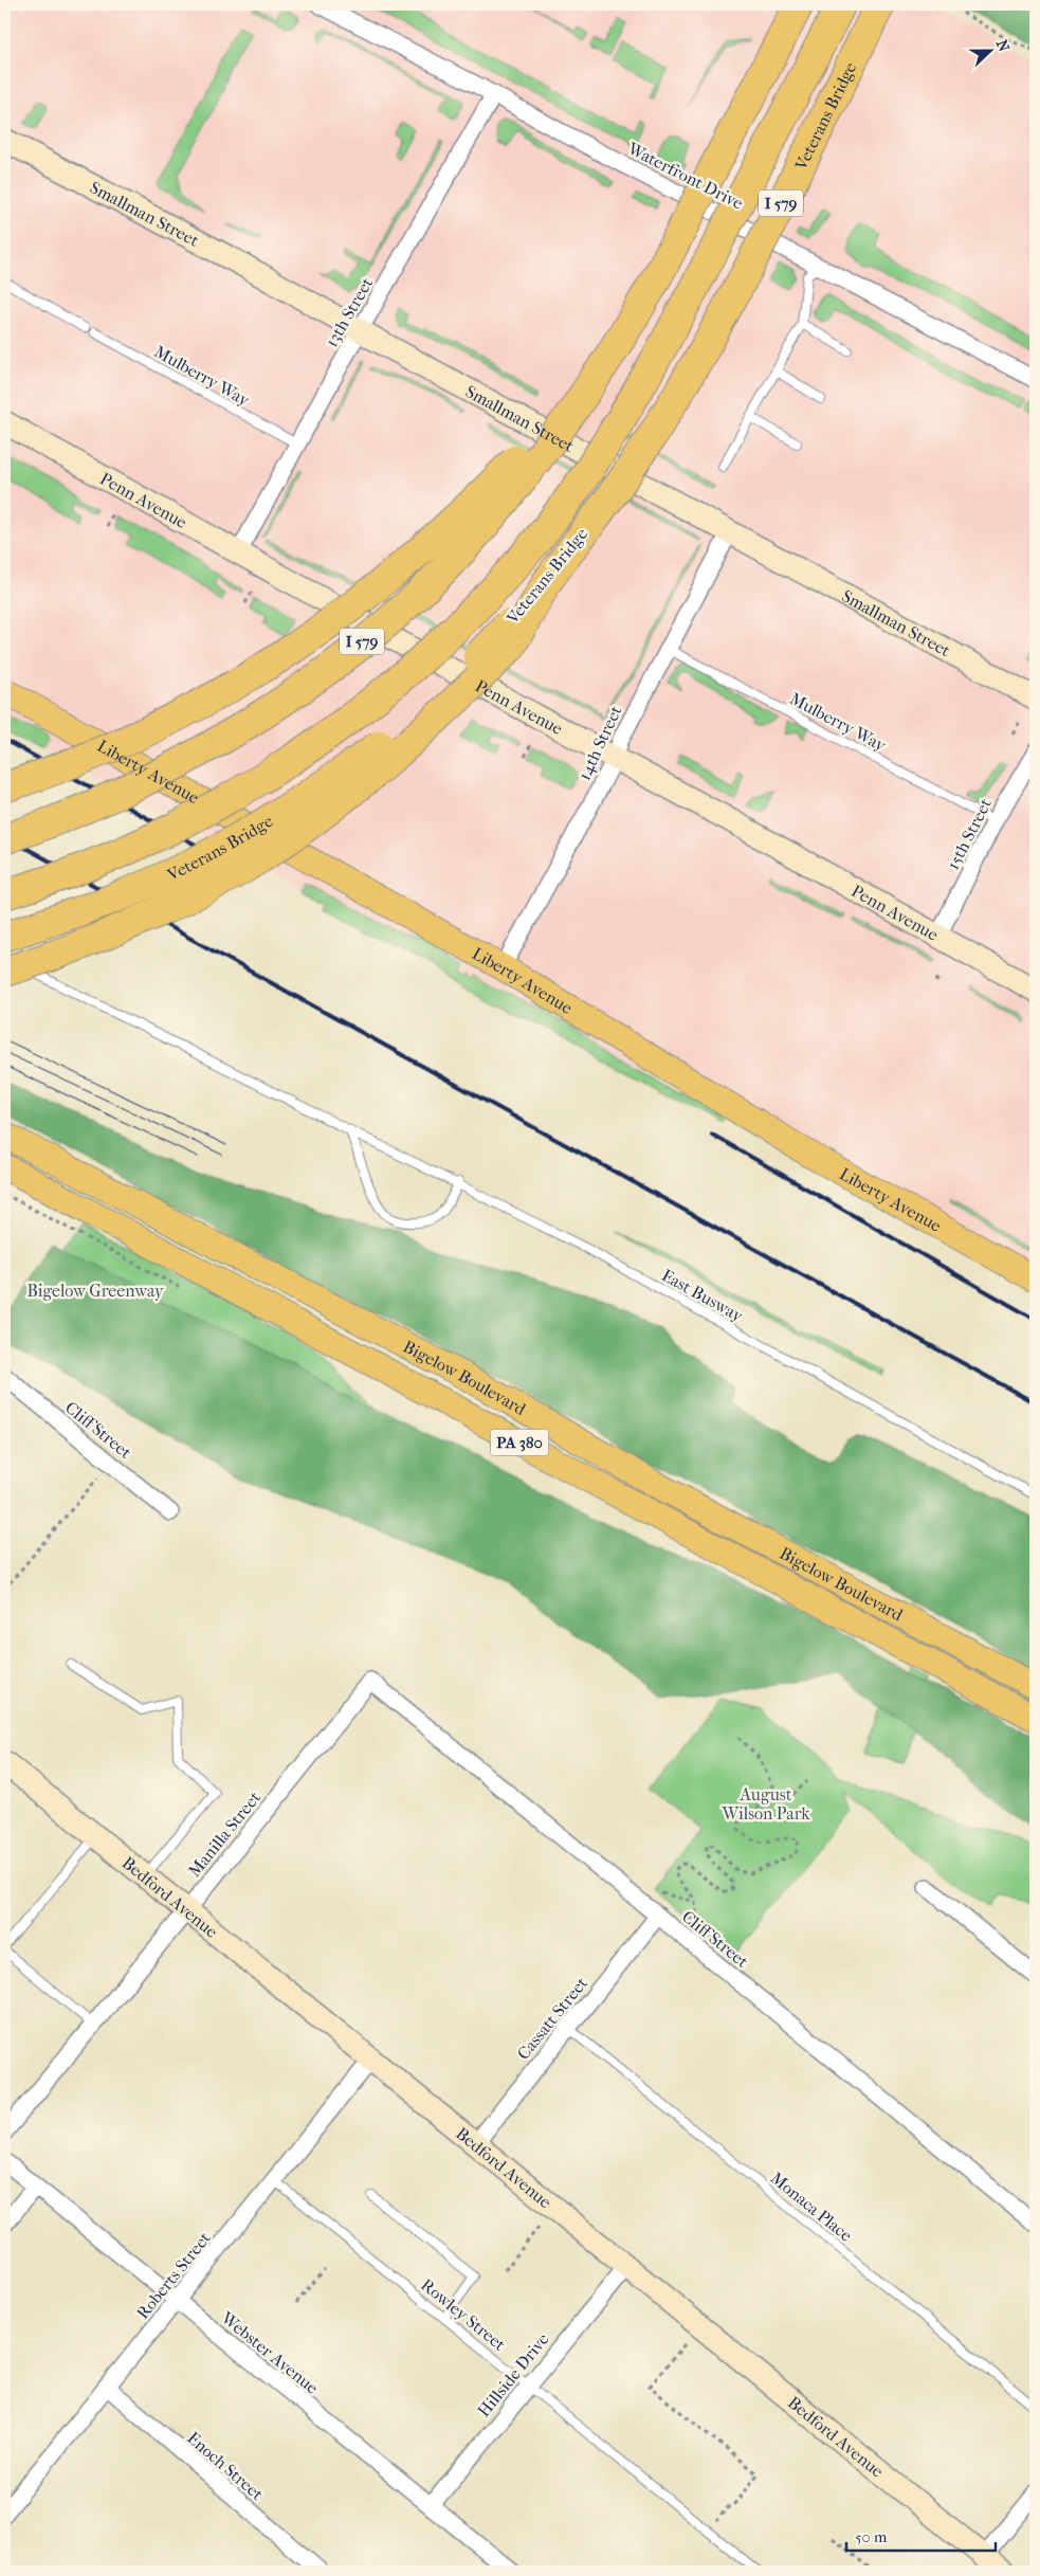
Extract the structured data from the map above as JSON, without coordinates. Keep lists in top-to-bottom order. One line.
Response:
{"streets":{"highway":["Veterans Bridge","I 579"],"main road":["Liberty Avenue","Bigelow Boulevard","PA 380"],"street":["Waterfront Drive","Smallman Street","13th Street","Penn Avenue","14th Street","15th Street","Cliff Street","Manilla Street","Bedford Avenue","Cassatt Street","Roberts Street","Webster Avenue","Hillside Drive","Enoch Street"],"lane":["Mulberry Way","East Busway","Monaca Place","Rowley Street"]},"crossings":[["Waterfront Drive","13th Street"],["Smallman Street","13th Street"],["Smallman Street","14th Street"],["13th Street","Mulberry Way"],["13th Street","Penn Avenue"],["Mulberry Way","14th Street"],["Mulberry Way","15th Street"],["Penn Avenue","14th Street"],["Penn Avenue","15th Street"],["14th Street","Liberty Avenue"],["Cliff Street","Manilla Street"],["Cliff Street","Cassatt Street"],["Manilla Street","Bedford Avenue"],["Bedford Avenue","Cassatt Street"],["Bedford Avenue","Roberts Street"],["Bedford Avenue","Hillside Drive"],["Cassatt Street","Monaca Place"],["Roberts Street","Rowley Street"],["Roberts Street","Webster Avenue"],["Roberts Street","Enoch Street"],["Rowley Street","Hillside Drive"],["Webster Avenue","Hillside Drive"]],"parks":["Bigelow Greenway","August Wilson Park"],"scale_bar":"50 m","north":"right"}
